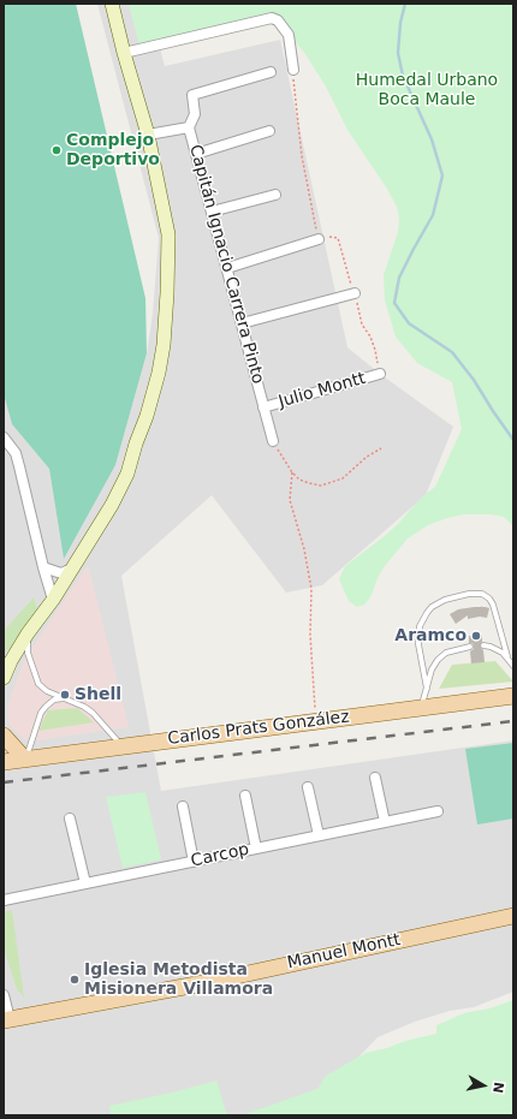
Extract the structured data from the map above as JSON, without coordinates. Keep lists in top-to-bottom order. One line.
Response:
{"streets":{"main road":["Carlos Prats González","Manuel Montt"],"street":["Capitán Ignacio Carrera Pinto","Julio Montt","Carcop"]},"crossings":[["Capitán Ignacio Carrera Pinto","Julio Montt"]],"parks":["Humedal Urbano Boca Maule"],"places":["Complejo Deportivo","Aramco","Shell","Iglesia Metodista Misionera Villamora"],"north":"right"}
